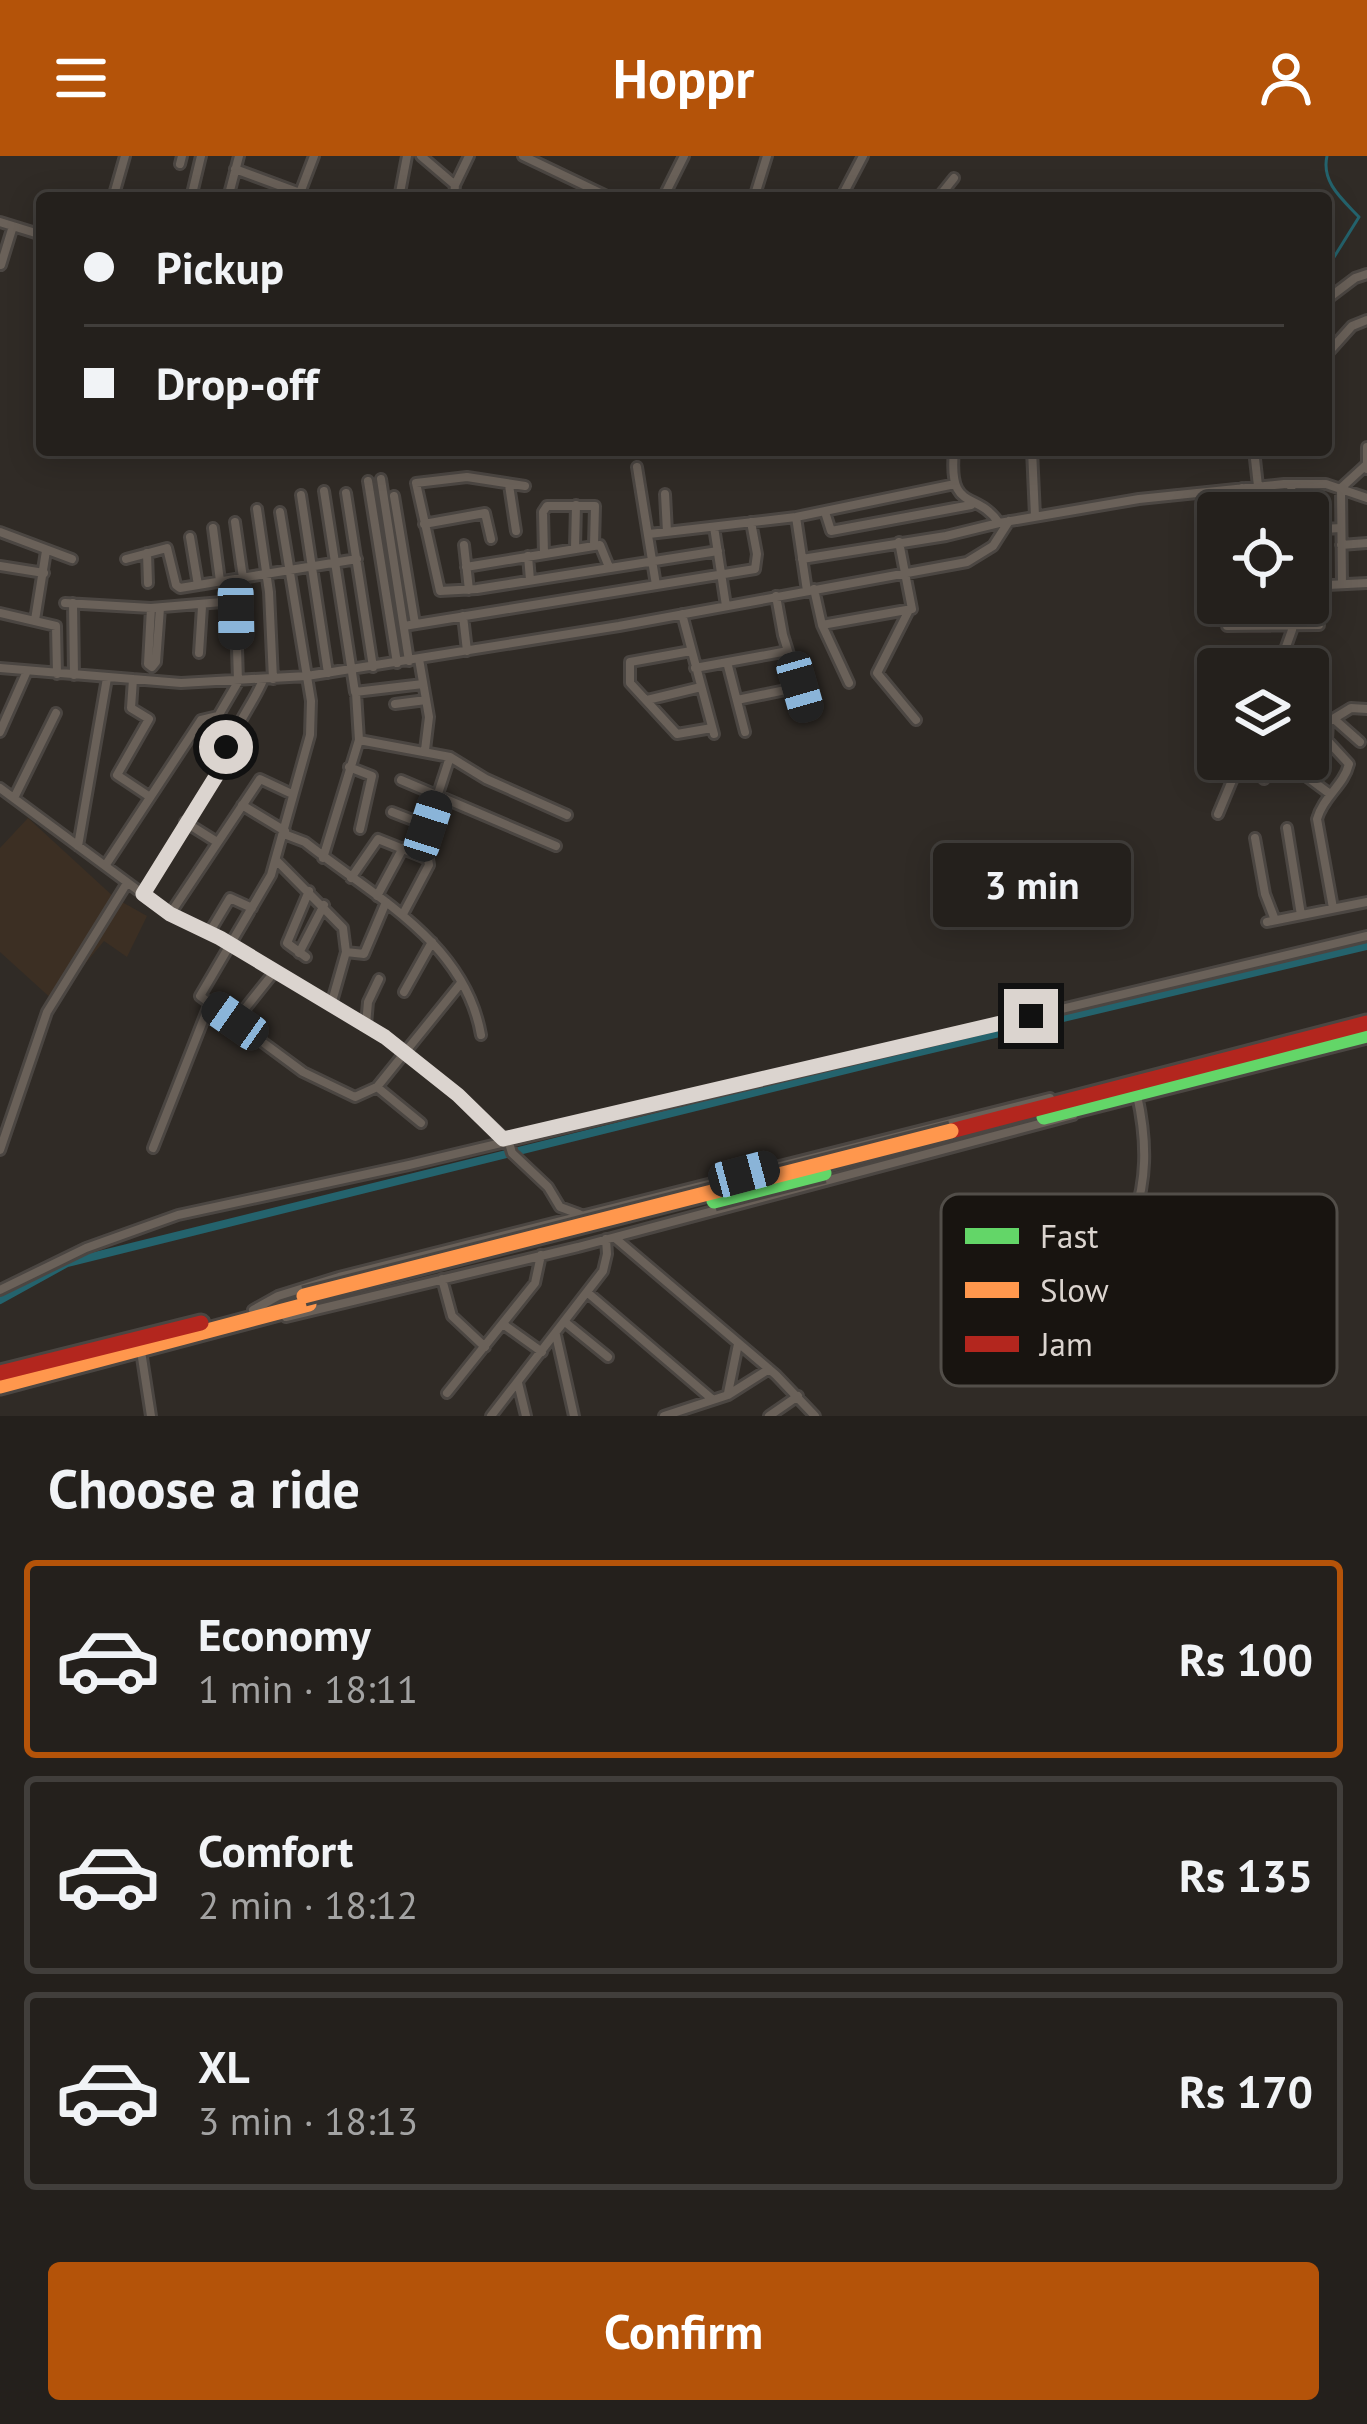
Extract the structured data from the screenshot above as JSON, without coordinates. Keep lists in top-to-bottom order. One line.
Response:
{"legend":["Fast","Slow","Jam"],"page":{"header":"Hoppr","banner":["Pickup","Drop-off"],"bubble":"3 min","heading":"Choose a ride","list":[{"name":"Economy","note":"1 min · 18:11","value":"Rs 100"},{"name":"Comfort","note":"2 min · 18:12","value":"Rs 135"},{"name":"XL","note":"3 min · 18:13","value":"Rs 170"}],"buttons":"Confirm"}}
